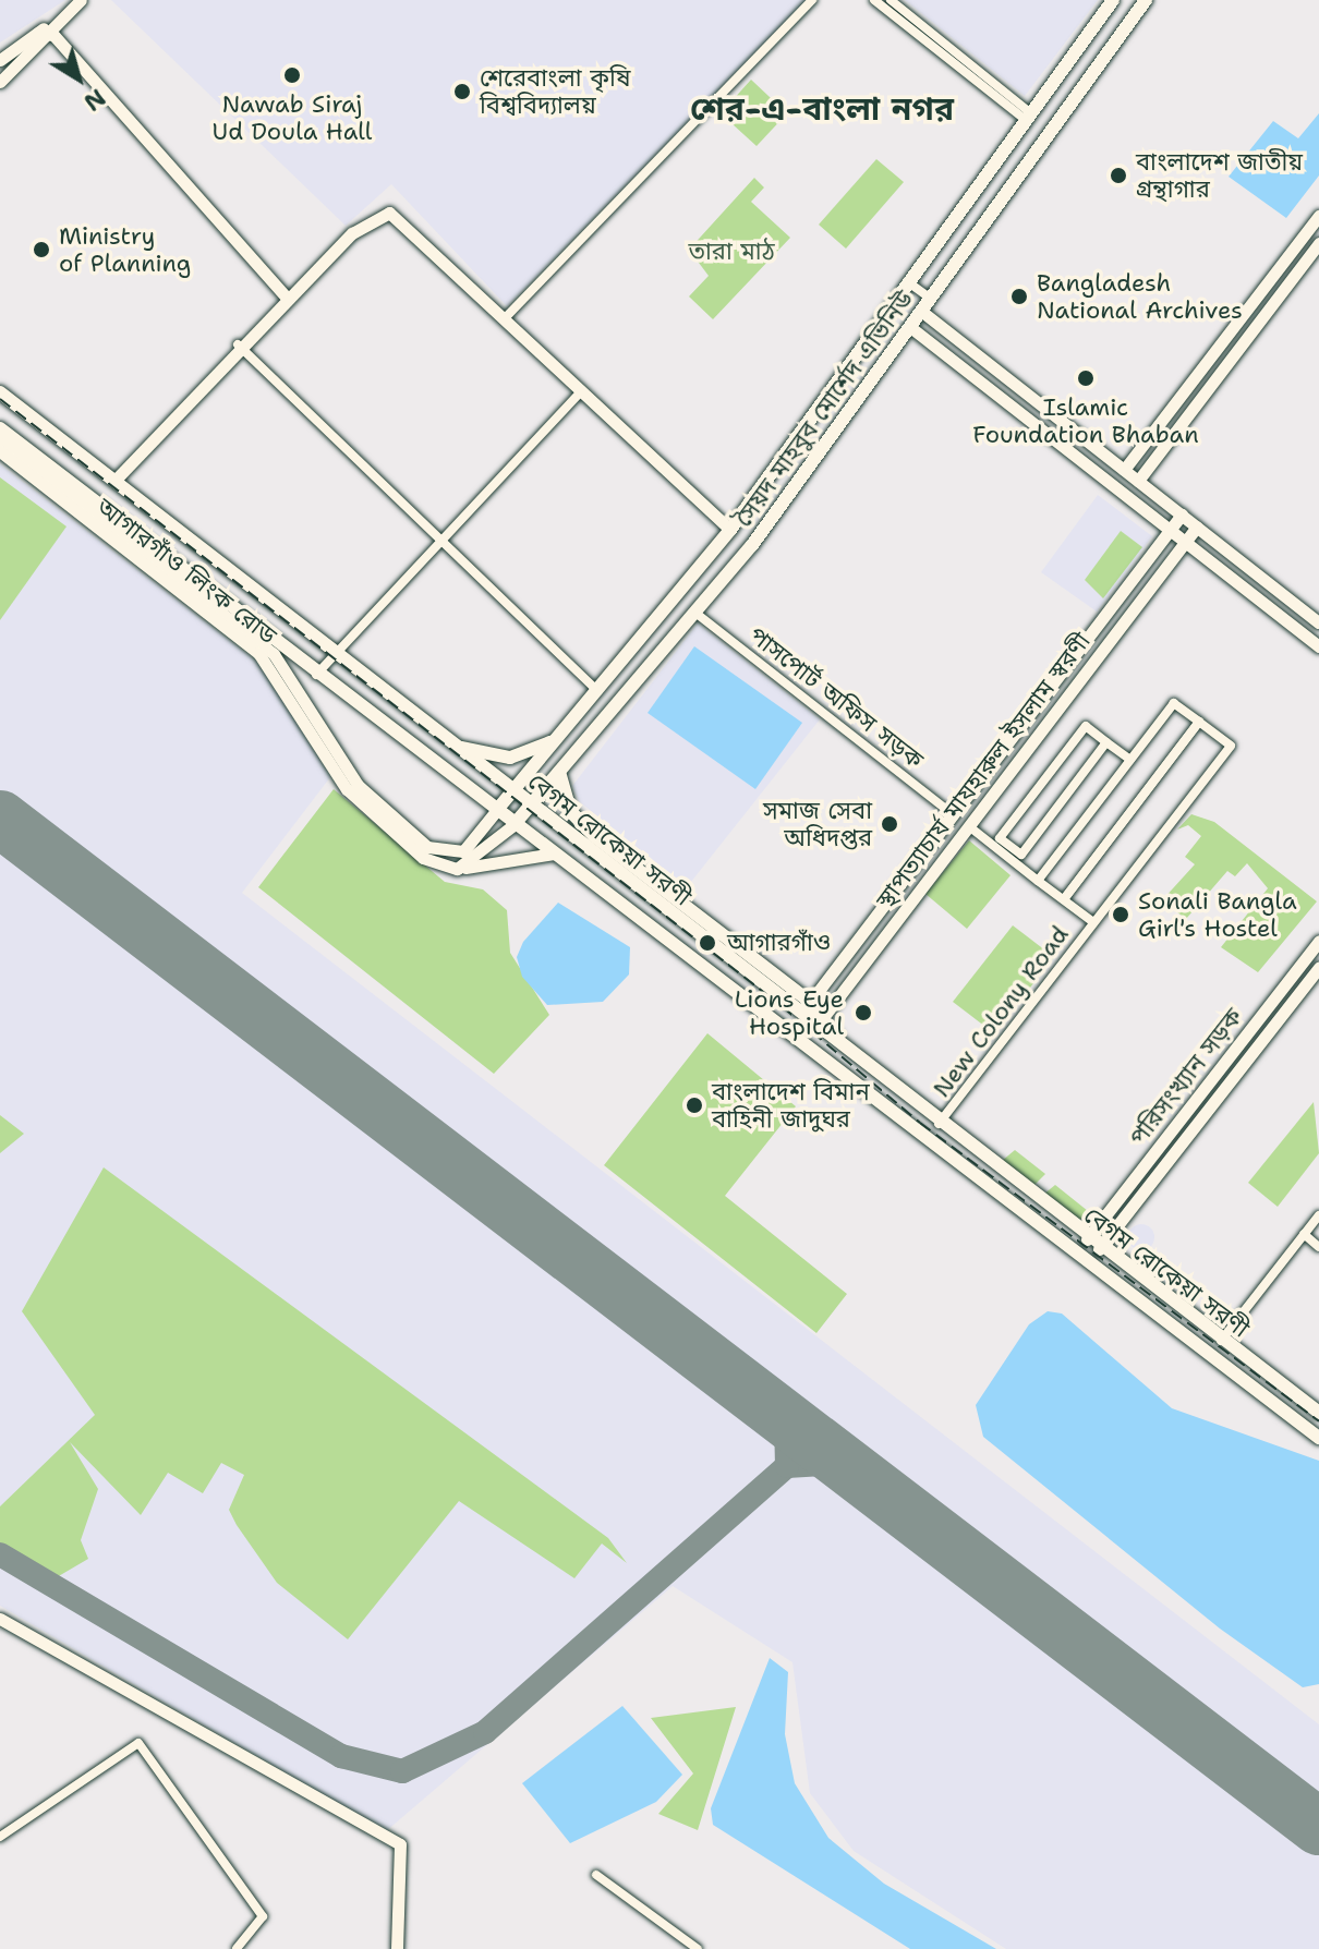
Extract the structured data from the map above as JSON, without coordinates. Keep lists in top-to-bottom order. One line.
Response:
{"streets":{"main road":["সৈয়দ মাহবুব মোর্শেদ এভিনিউ","বেগম রোকেয়া সরণী"],"street":["আগারগাঁও লিংক রোড","পাসপোর্ট অফিস সড়ক","স্থাপত্যাচার্য মাযহারুল ইসলাম স্বরণী","New Colony Road","পরিসংখ্যান সড়ক"]},"crossings":[["সৈয়দ মাহবুব মোর্শেদ এভিনিউ","আগারগাঁও লিংক রোড"],["সৈয়দ মাহবুব মোর্শেদ এভিনিউ","পাসপোর্ট অফিস সড়ক"],["সৈয়দ মাহবুব মোর্শেদ এভিনিউ","বেগম রোকেয়া সরণী"],["আগারগাঁও লিংক রোড","বেগম রোকেয়া সরণী"],["পাসপোর্ট অফিস সড়ক","স্থাপত্যাচার্য মাযহারুল ইসলাম স্বরণী"],["স্থাপত্যাচার্য মাযহারুল ইসলাম স্বরণী","বেগম রোকেয়া সরণী"],["স্থাপত্যাচার্য মাযহারুল ইসলাম স্বরণী","New Colony Road"],["বেগম রোকেয়া সরণী","New Colony Road"],["বেগম রোকেয়া সরণী","পরিসংখ্যান সড়ক"]],"districts":["শের-এ-বাংলা নগর"],"parks":["তারা মাঠ"],"places":["Nawab Siraj Ud Doula Hall","শেরেবাংলা কৃষি বিশ্ববিদ্যালয়","বাংলাদেশ জাতীয় গ্রন্থাগার","Ministry of Planning","Bangladesh National Archives","Islamic Foundation Bhaban","সমাজ সেবা অধিদপ্তর","Sonali Bangla Girl's Hostel","আগারগাঁও","Lions Eye Hospital","বাংলাদেশ বিমান বাহিনী জাদুঘর"],"north":"bottom right"}
